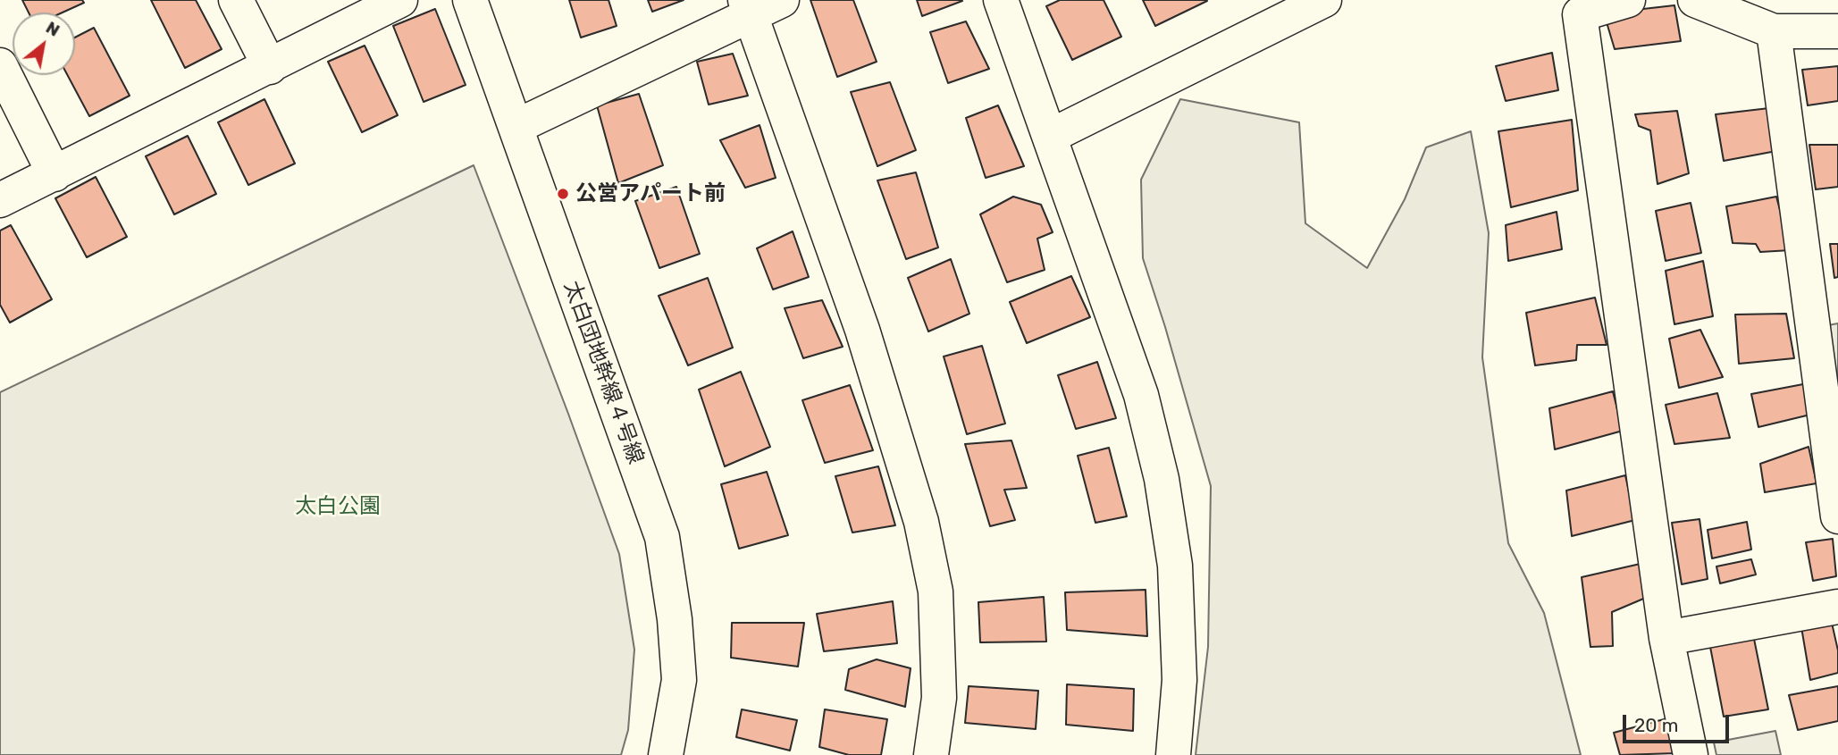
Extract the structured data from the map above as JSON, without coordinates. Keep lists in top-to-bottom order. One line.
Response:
{"streets":{"street":["太白団地幹線４号線"]},"parks":["太白公園"],"places":["公営アパート前"],"scale_bar":"20 m","north":"top right"}
